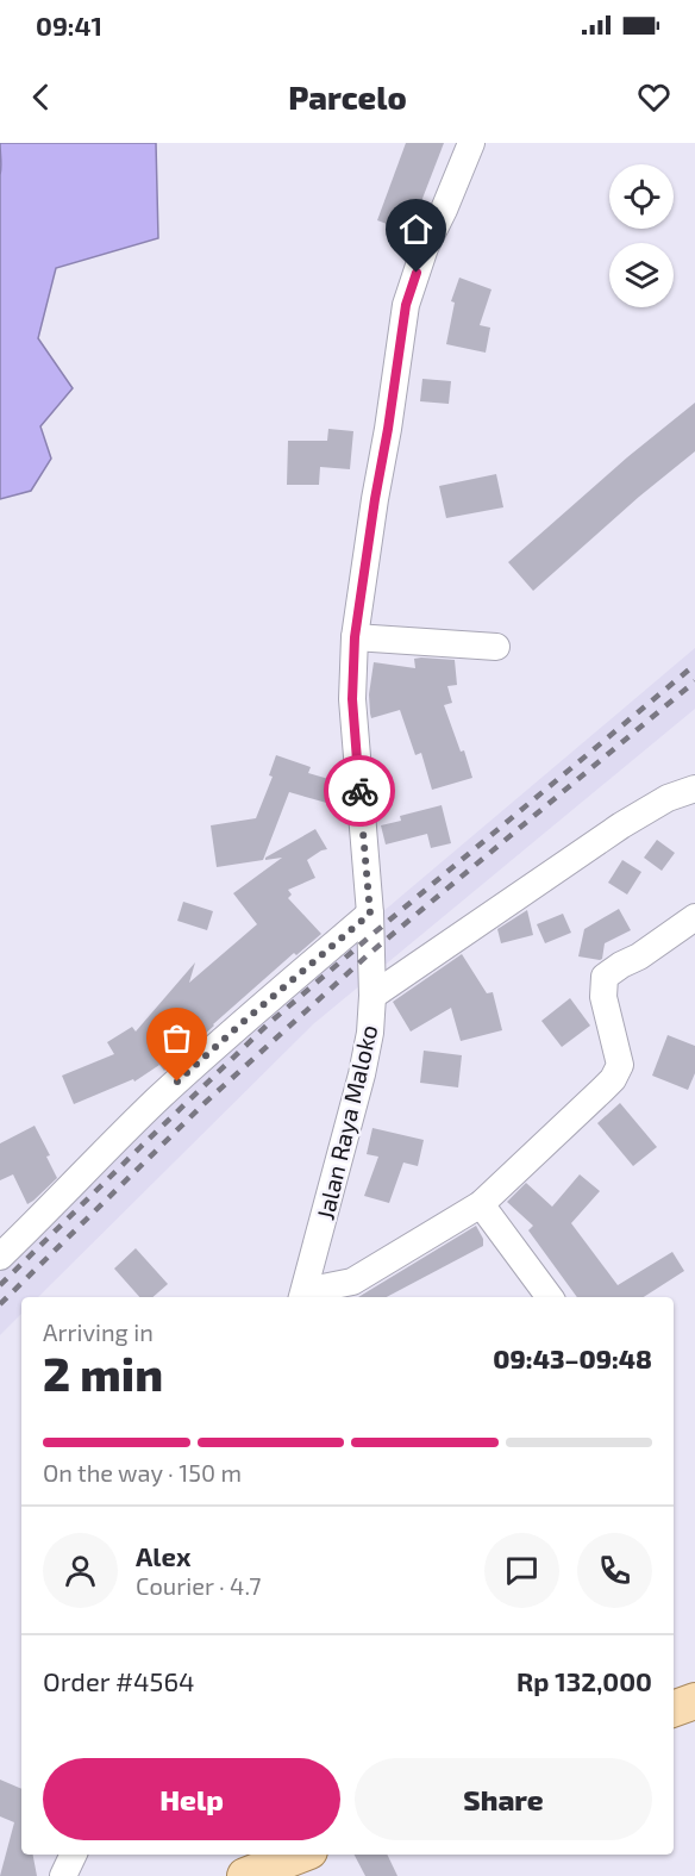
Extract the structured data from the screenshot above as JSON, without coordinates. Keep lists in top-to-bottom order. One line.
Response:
{"streets":{"street":["Jalan Raya Maloko"]},"page":{"status":"09:41","header":"Parcelo","heading":["2 min","Arriving in","09:43–09:48"],"panel":["Alex","Courier · 4.7","Order #4564","Rp 132,000"],"bar":"On the way · 150 m","buttons":["Help","Share"]}}
